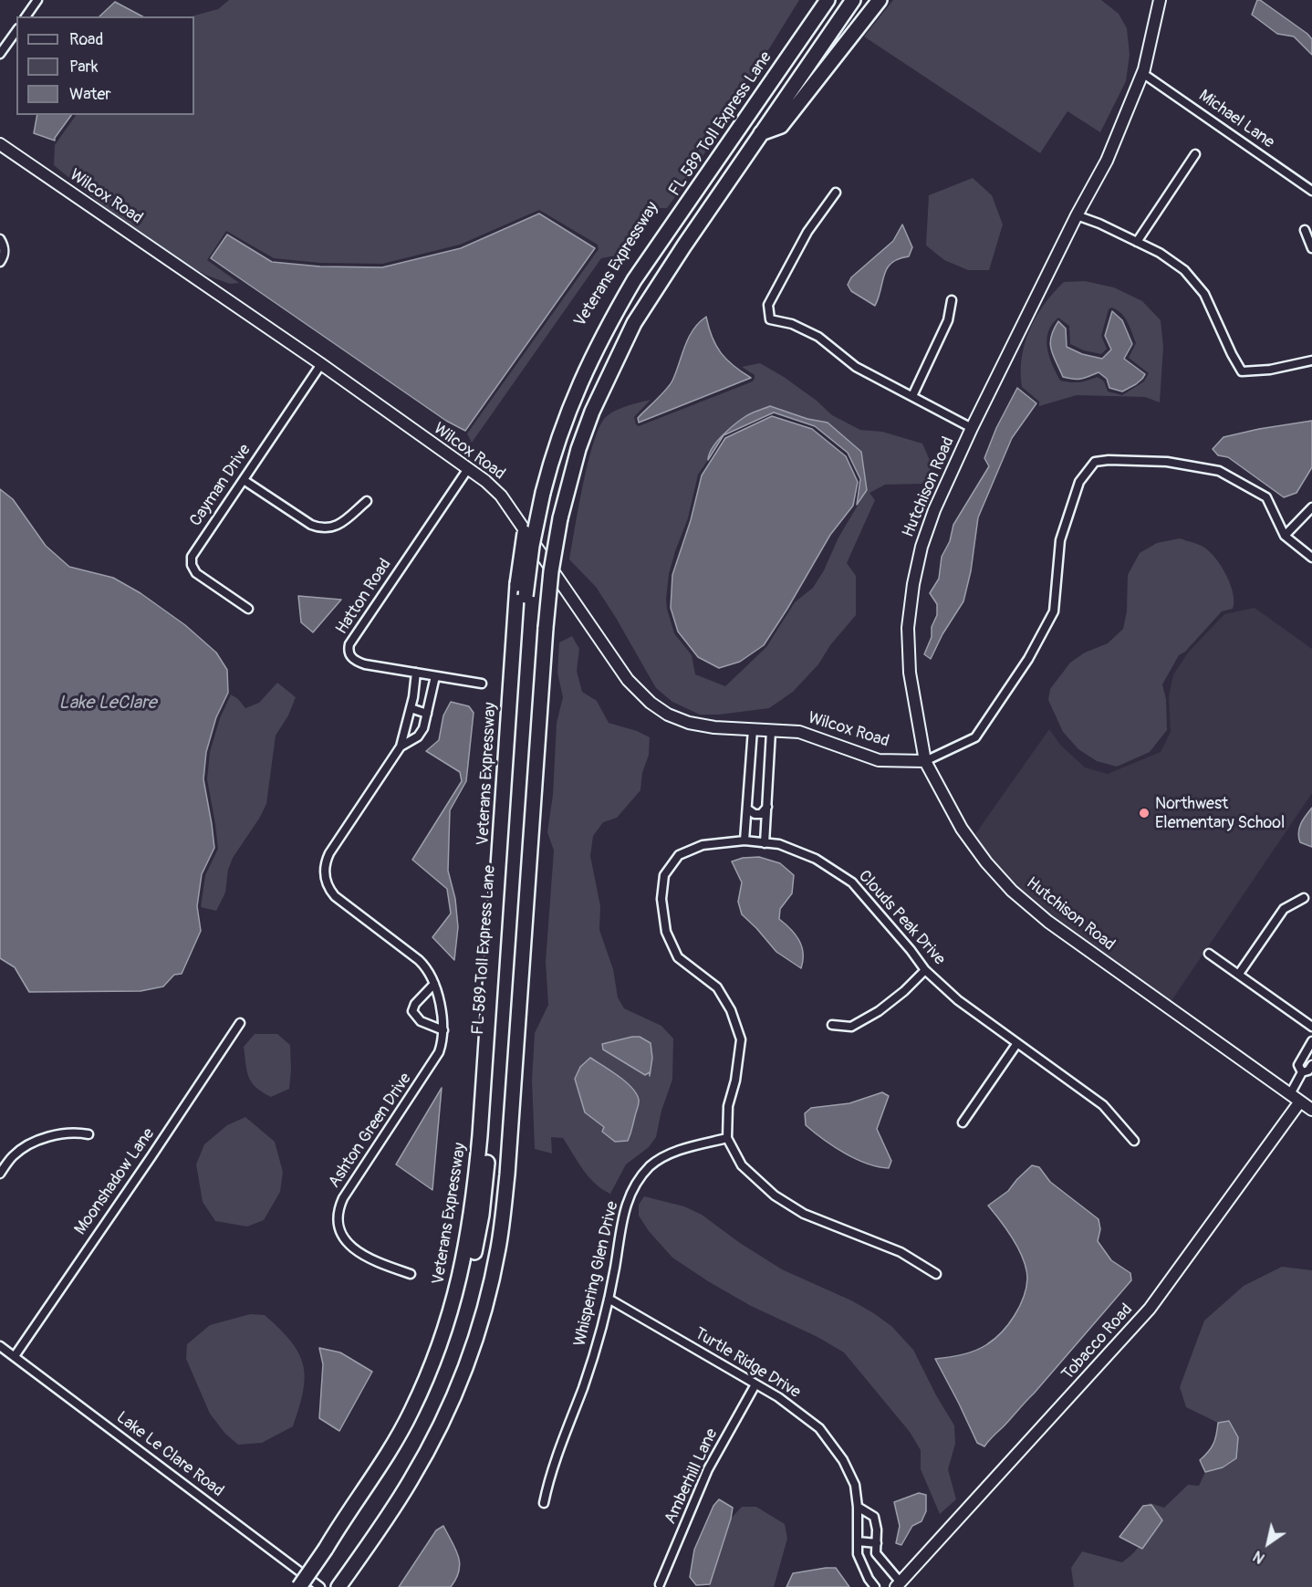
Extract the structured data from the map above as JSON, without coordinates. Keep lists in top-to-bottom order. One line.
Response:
{"streets":{"highway":["FL 589 Toll Express Lane","Veterans Expressway"],"street":["Michael Lane","Wilcox Road","Cayman Drive","Hutchison Road","Hatton Road","Clouds Peak Drive","Ashton Green Drive","Moonshadow Lane","Whispering Glen Drive","Tobacco Road","Turtle Ridge Drive","Lake Le Clare Road","Amberhill Lane"]},"crossings":[["Michael Lane","Hutchison Road"],["FL 589 Toll Express Lane","Veterans Expressway"],["Wilcox Road","Cayman Drive"],["Wilcox Road","Hutchison Road"],["Wilcox Road","Hatton Road"],["Hutchison Road","Tobacco Road"],["Hatton Road","Ashton Green Drive"],["Clouds Peak Drive","Whispering Glen Drive"],["Moonshadow Lane","Lake Le Clare Road"],["Whispering Glen Drive","Turtle Ridge Drive"],["Turtle Ridge Drive","Amberhill Lane"]],"water":["Lake LeClare"],"places":["Northwest Elementary School"],"legend":["Road","Park","Water"],"north":"bottom left"}
